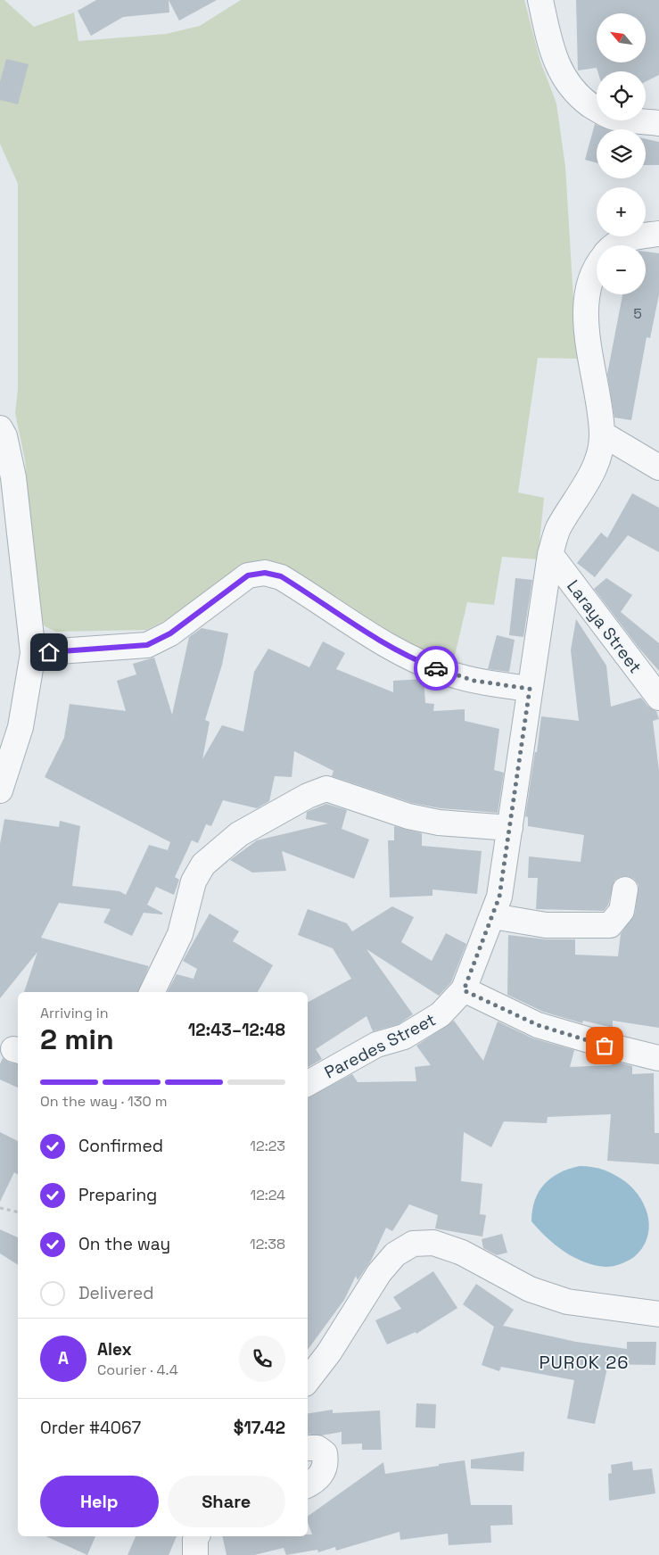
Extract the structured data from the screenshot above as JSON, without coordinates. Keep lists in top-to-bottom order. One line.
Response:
{"streets":{"street":["Laraya Street","Paredes Street"]},"crossings":[["Laraya Street","Paredes Street"]],"districts":["PUROK 26"],"house_numbers":["5"],"north":"top left","page":{"map_buttons":["+","−"],"heading":["2 min","Arriving in","12:43–12:48"],"panel":["Alex","Courier · 4.4","Order #4067","$17.42"],"bar":"On the way · 130 m","list":[["Confirmed","12:23"],["Preparing","12:24"],["On the way","12:38"],"Delivered"],"round":"A","buttons":["Help","Share"]}}
